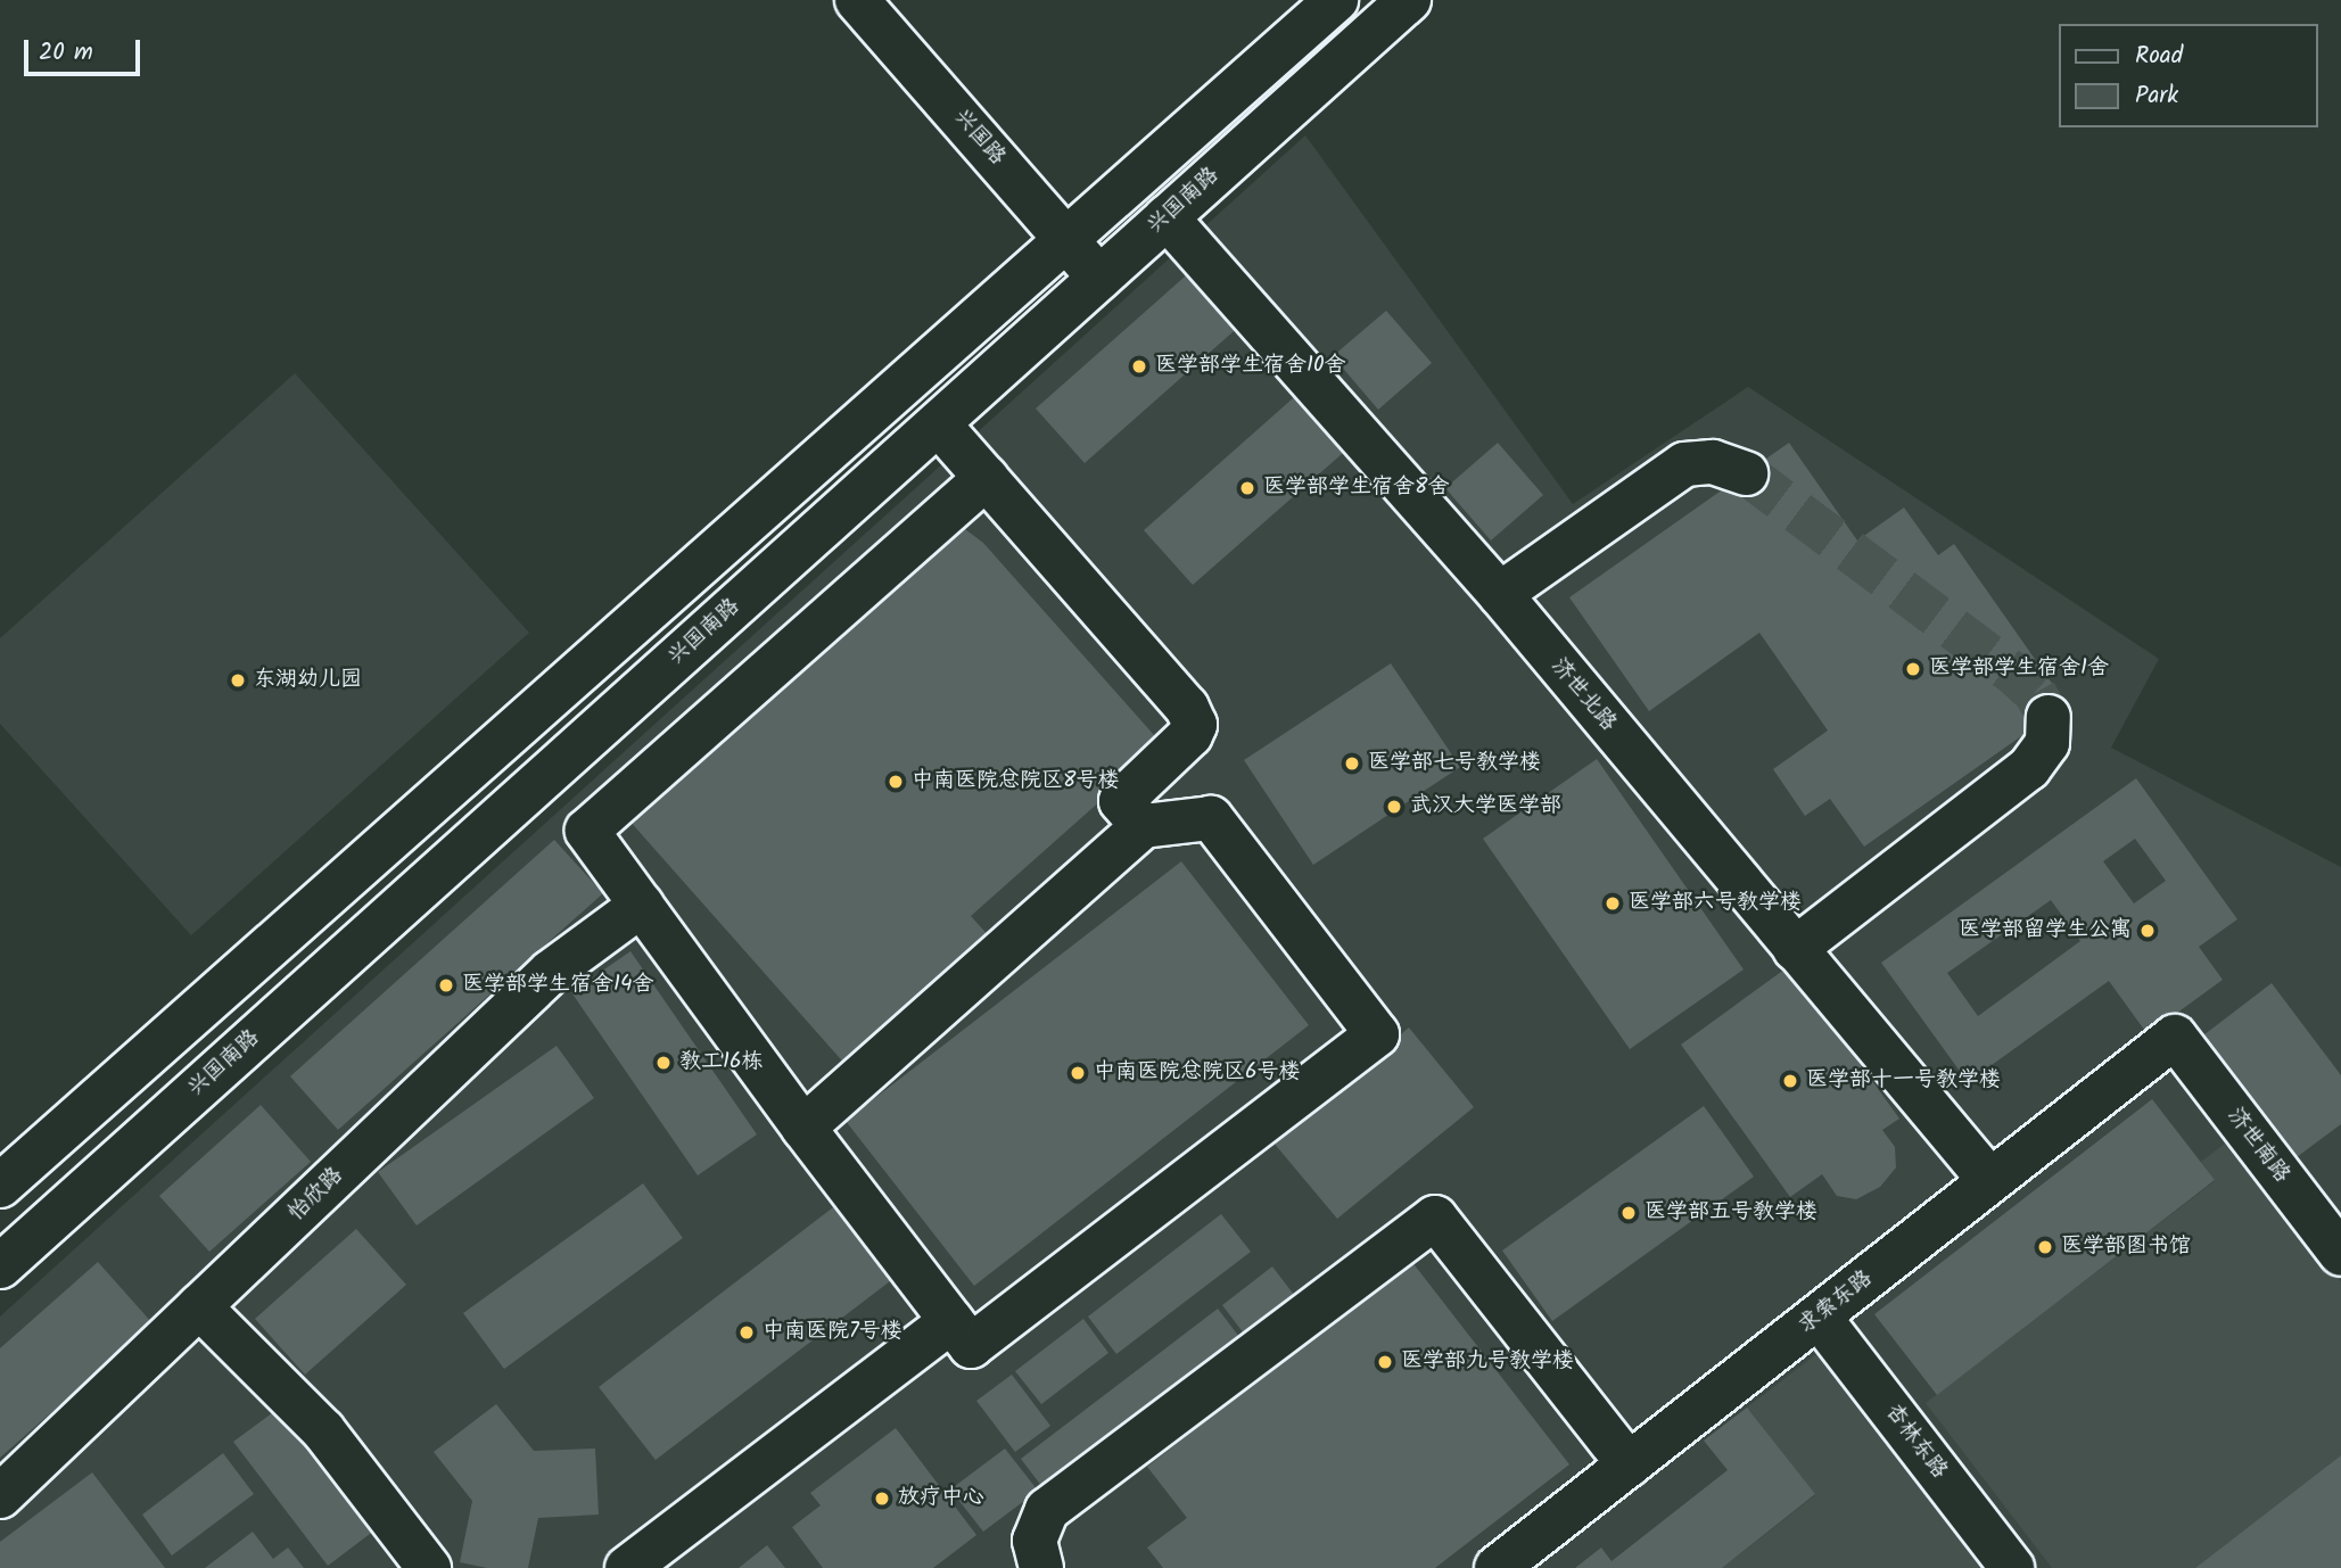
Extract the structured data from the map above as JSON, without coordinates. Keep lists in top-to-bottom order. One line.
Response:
{"streets":{"street":["兴国路","兴国南路","济世北路","济世南路","怡欣路","求索东路","杏林东路"]},"crossings":[["兴国路","兴国南路"],["兴国南路","济世北路"],["济世北路","求索东路"],["济世南路","求索东路"],["求索东路","杏林东路"]],"places":["医学部学生宿舍10舍","医学部学生宿舍8舍","医学部学生宿舍1舍","东湖幼儿园","医学部七号教学楼","中南医院总院区8号楼","武汉大学医学部","医学部六号教学楼","医学部留学生公寓","医学部学生宿舍14舍","教工16栋","中南医院总院区6号楼","医学部十一号教学楼","医学部五号教学楼","医学部图书馆","中南医院7号楼","医学部九号教学楼","放疗中心"],"legend":["Road","Park"],"scale_bar":"20 m"}
